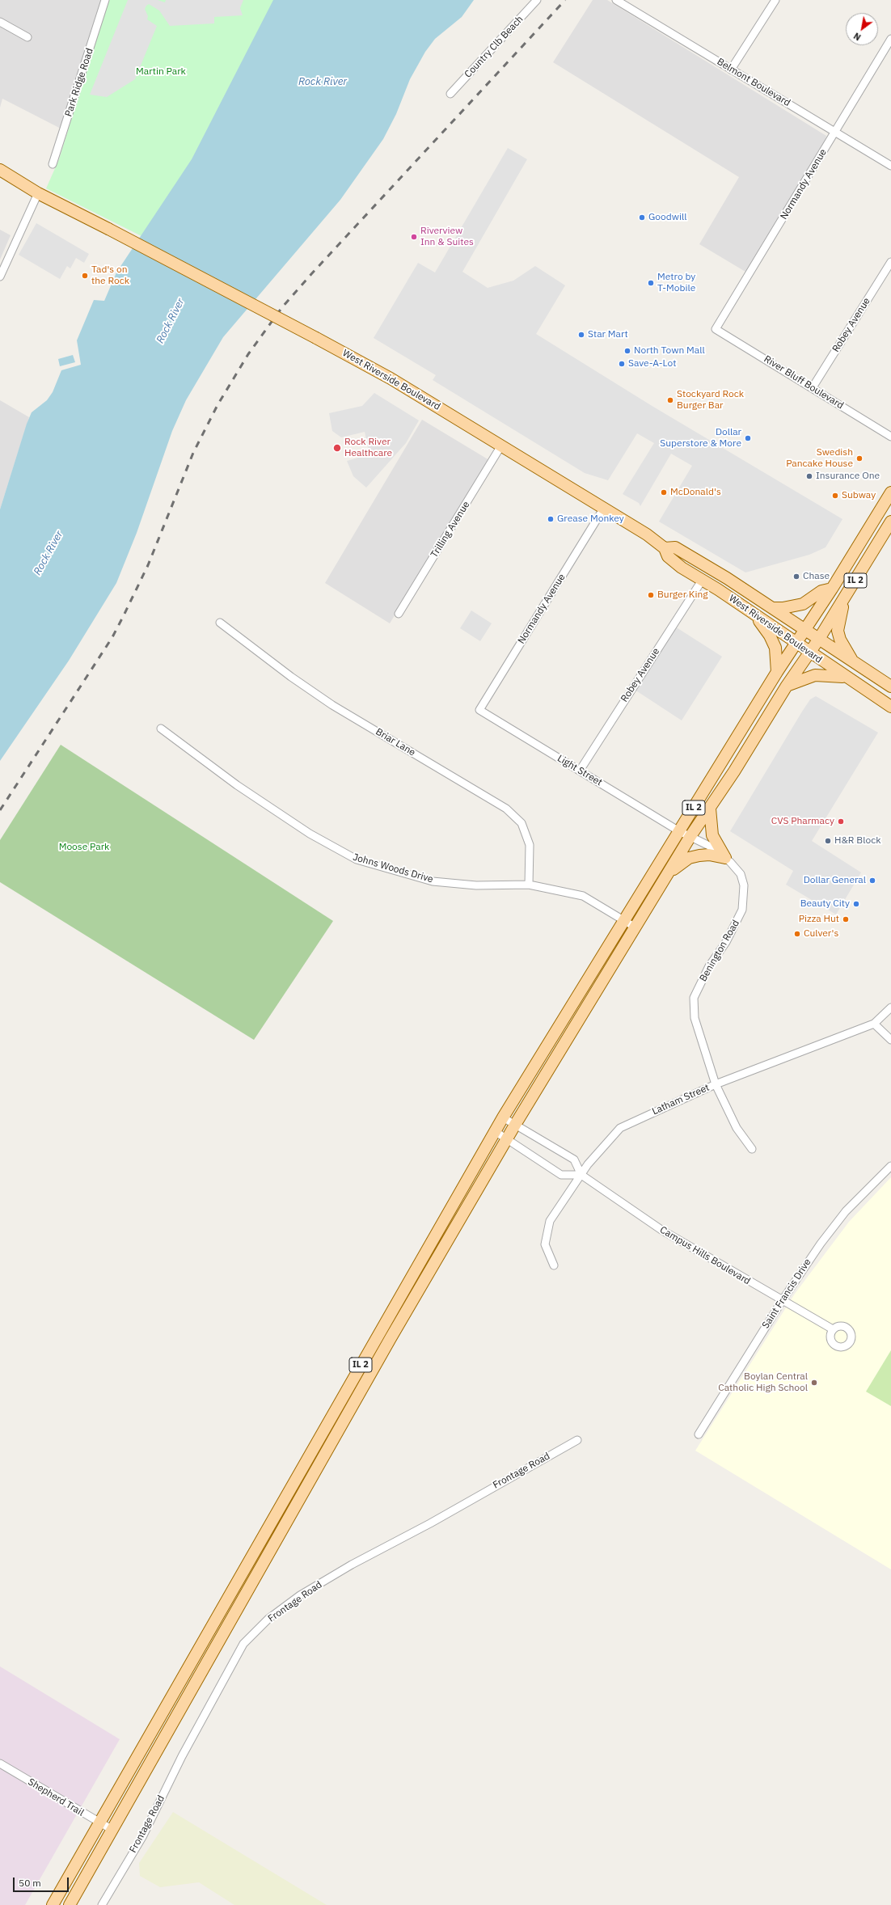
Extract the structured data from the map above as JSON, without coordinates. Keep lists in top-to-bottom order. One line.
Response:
{"streets":{"main road":["West Riverside Boulevard","IL 2"],"street":["Country Clb Beach","Park Ridge Road","Belmont Boulevard","Normandy Avenue","Robey Avenue","River Bluff Boulevard","Trilling Avenue","Briar Lane","Light Street","Johns Woods Drive","Benington Road","Latham Street","Campus Hills Boulevard","Saint Francis Drive","Frontage Road","Shepherd Trail"]},"crossings":[["Belmont Boulevard","Normandy Avenue"],["Normandy Avenue","West Riverside Boulevard"],["Normandy Avenue","River Bluff Boulevard"],["Normandy Avenue","Light Street"],["Robey Avenue","West Riverside Boulevard"],["Robey Avenue","River Bluff Boulevard"],["Robey Avenue","Light Street"],["West Riverside Boulevard","Trilling Avenue"],["West Riverside Boulevard","IL 2"],["IL 2","Light Street"],["IL 2","Johns Woods Drive"],["IL 2","Benington Road"],["IL 2","Shepherd Trail"],["Briar Lane","Johns Woods Drive"],["Light Street","Benington Road"],["Benington Road","Latham Street"],["Latham Street","Campus Hills Boulevard"],["Campus Hills Boulevard","Saint Francis Drive"]],"water":["Rock River"],"parks":["Martin Park","Moose Park"],"places":["Goodwill","Riverview Inn & Suites","Tad's on the Rock","Metro by T-Mobile","Star Mart","North Town Mall","Save-A-Lot","Stockyard Rock Burger Bar","Dollar Superstore & More","Rock River Healthcare","Swedish Pancake House","Insurance One","McDonald's","Subway","Grease Monkey","Chase","Burger King","CVS Pharmacy","H&R Block","Dollar General","Beauty City","Pizza Hut","Culver's","Boylan Central Catholic High School"],"scale_bar":"50 m","north":"bottom left"}
